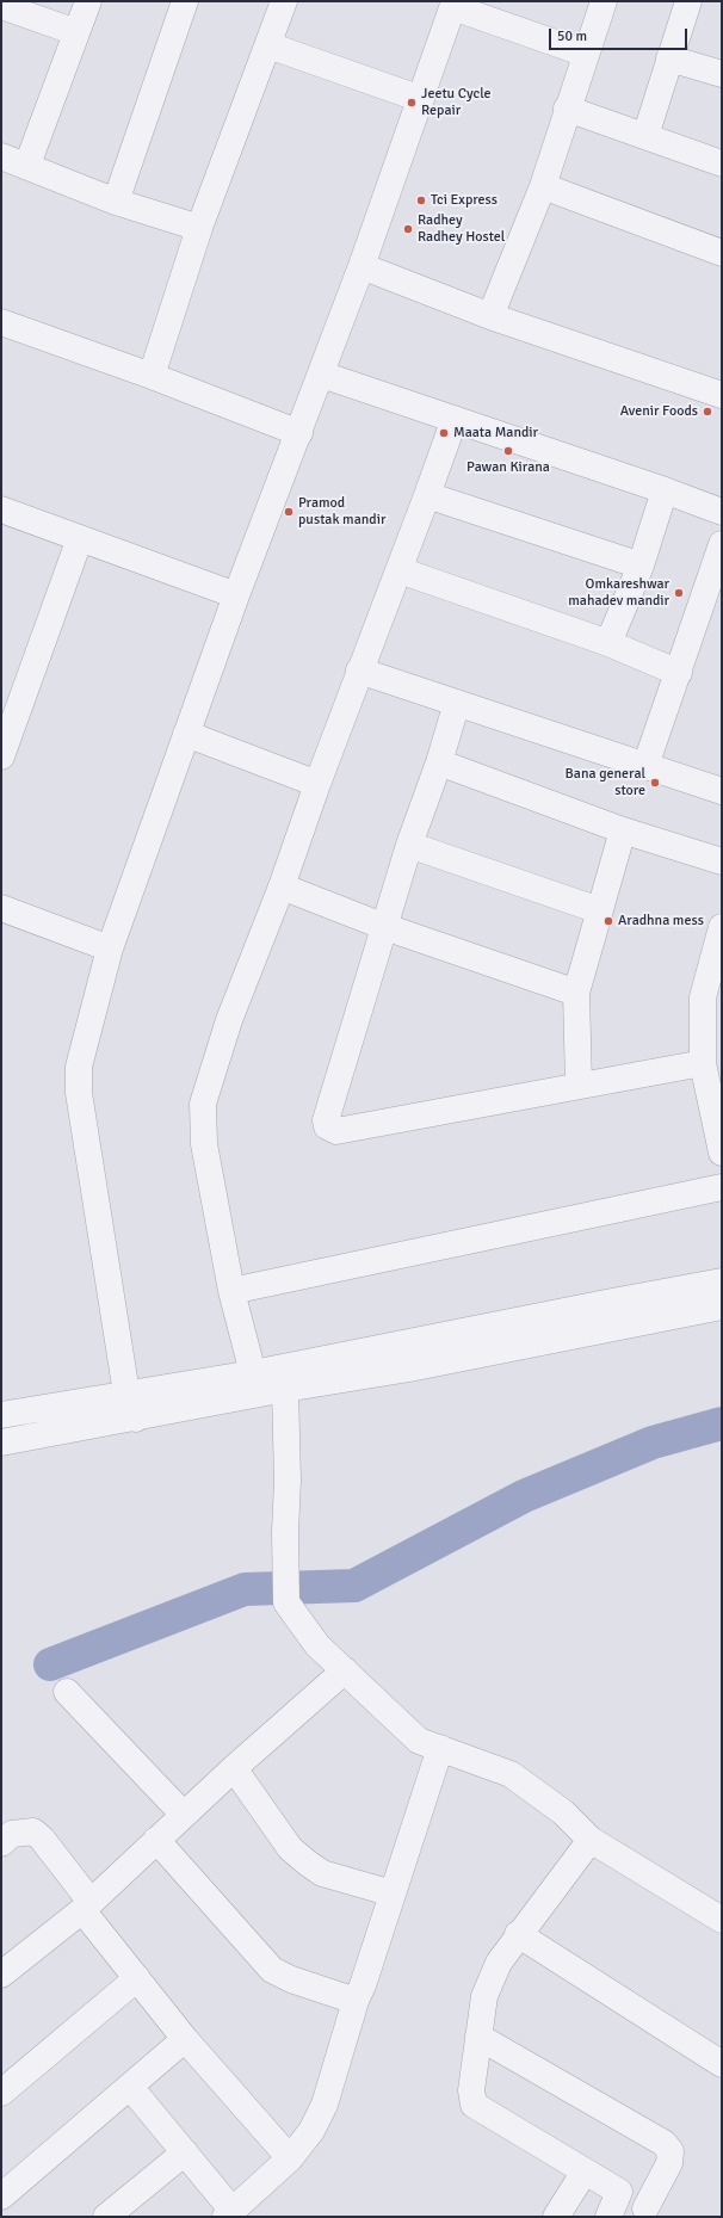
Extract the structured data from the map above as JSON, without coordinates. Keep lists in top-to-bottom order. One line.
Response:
{"places":["Jeetu Cycle Repair","Tci Express","Radhey Radhey Hostel","Avenir Foods","Maata Mandir","Pawan Kirana","Pramod pustak mandir","Omkareshwar mahadev mandir","Bana general store","Aradhna mess"],"scale_bar":"50 m"}
